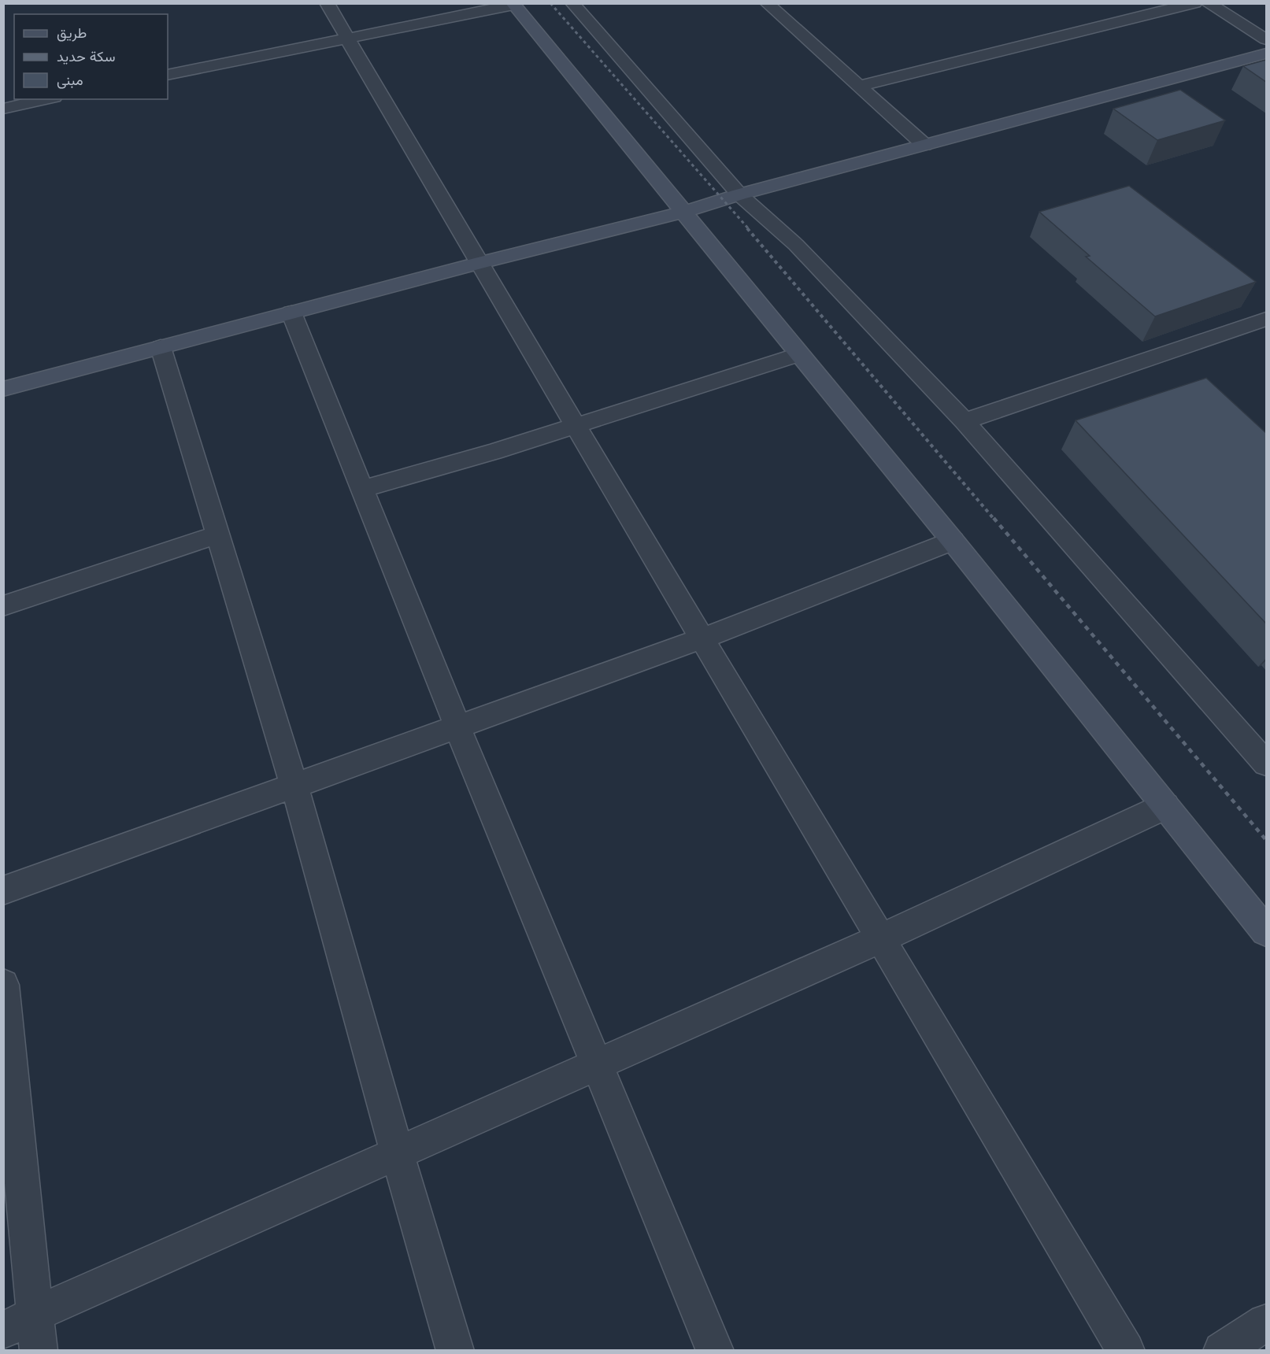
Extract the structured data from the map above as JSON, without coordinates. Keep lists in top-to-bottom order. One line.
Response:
{"legend":["طريق","سكة حديد","مبنى"]}
